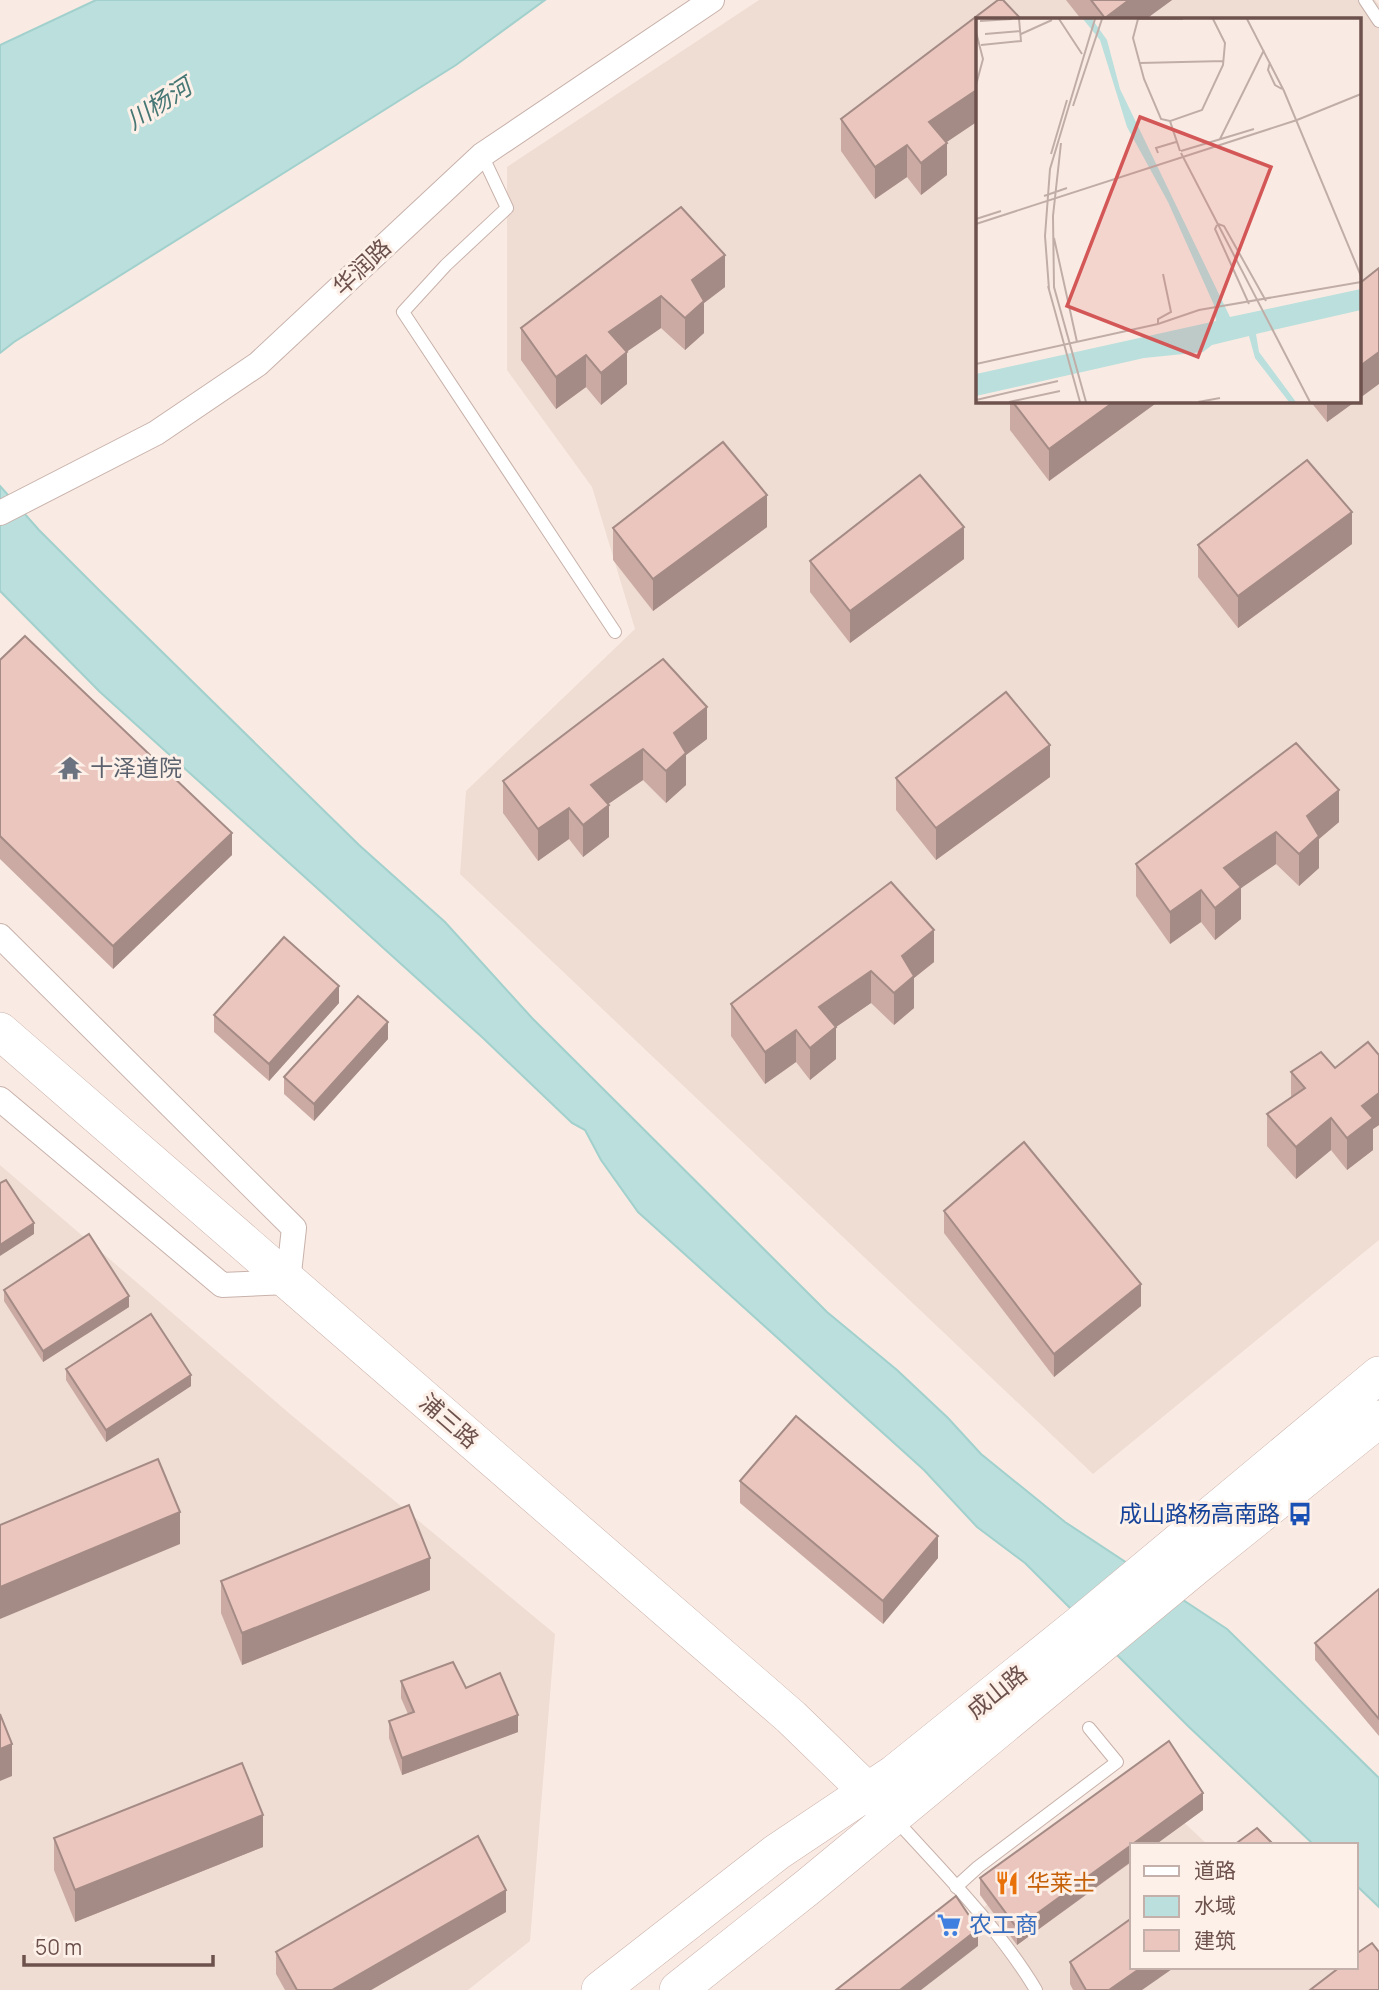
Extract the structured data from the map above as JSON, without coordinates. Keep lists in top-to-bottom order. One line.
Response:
{"streets":{"main road":["浦三路","成山路"],"street":["华润路"]},"crossings":[["浦三路","成山路"]],"water":["川杨河"],"places":{"temple":["十泽道院"],"bus stop":["成山路杨高南路"],"restaurant":["华莱士"],"supermarket":["农工商"]},"legend":["道路","水域","建筑"],"scale_bar":"50 m"}
